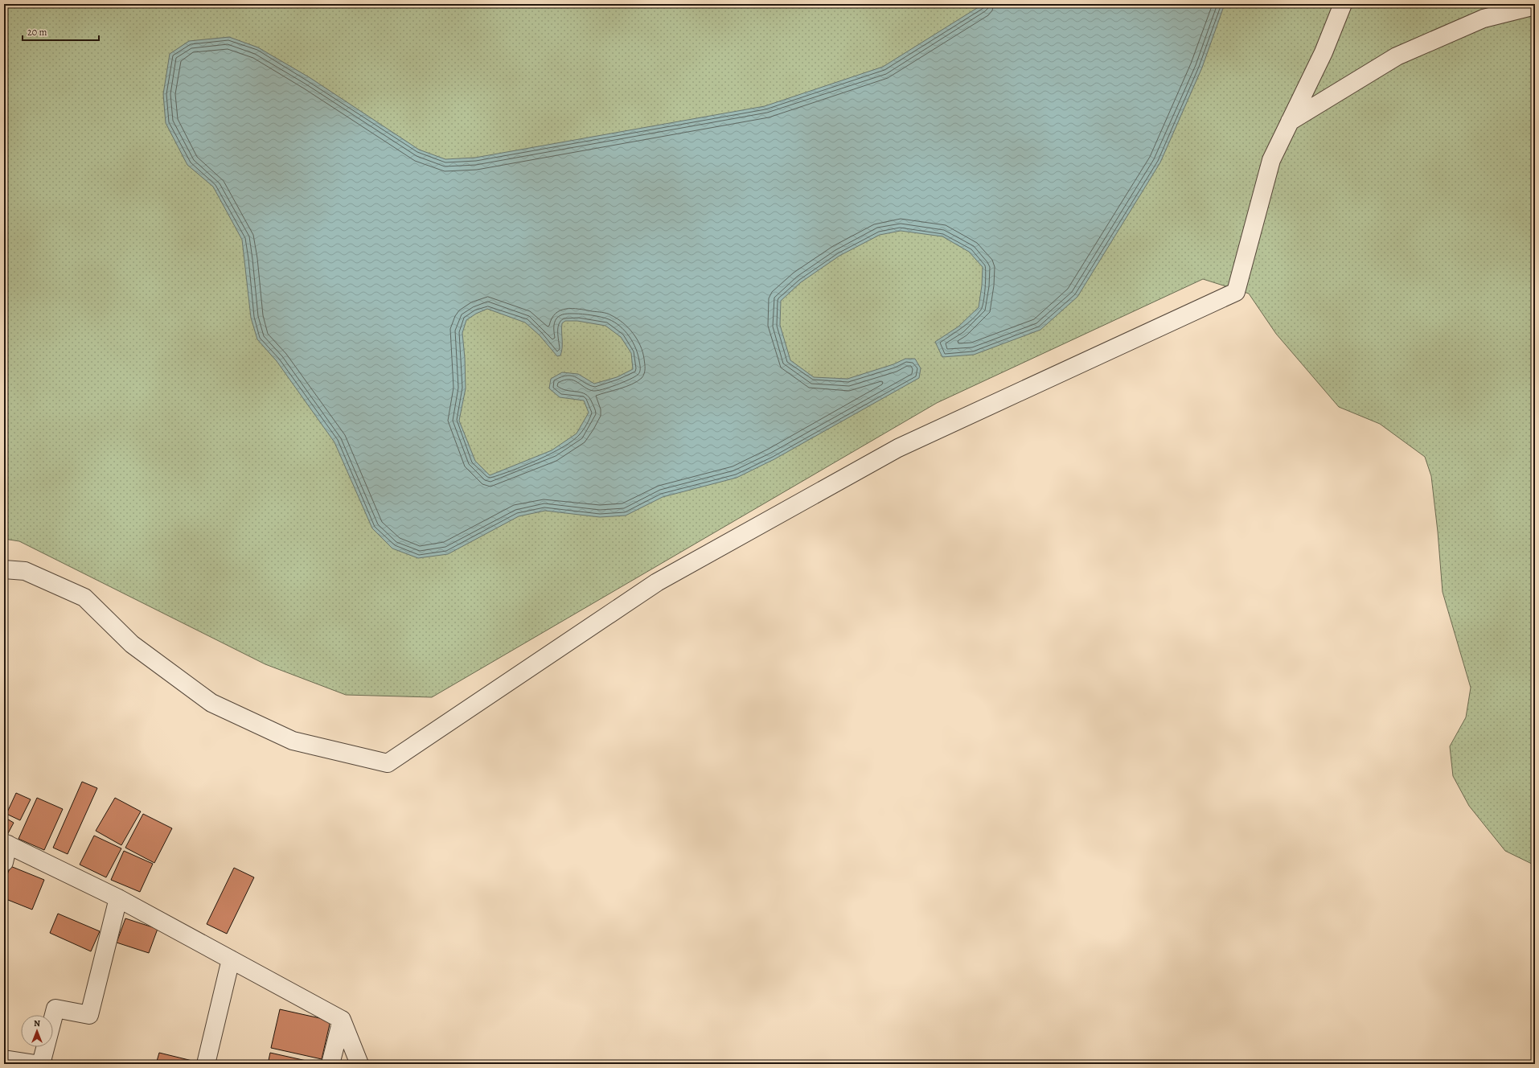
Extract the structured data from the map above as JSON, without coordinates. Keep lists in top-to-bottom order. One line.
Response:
{"scale_bar":"20 m","north":"top"}
